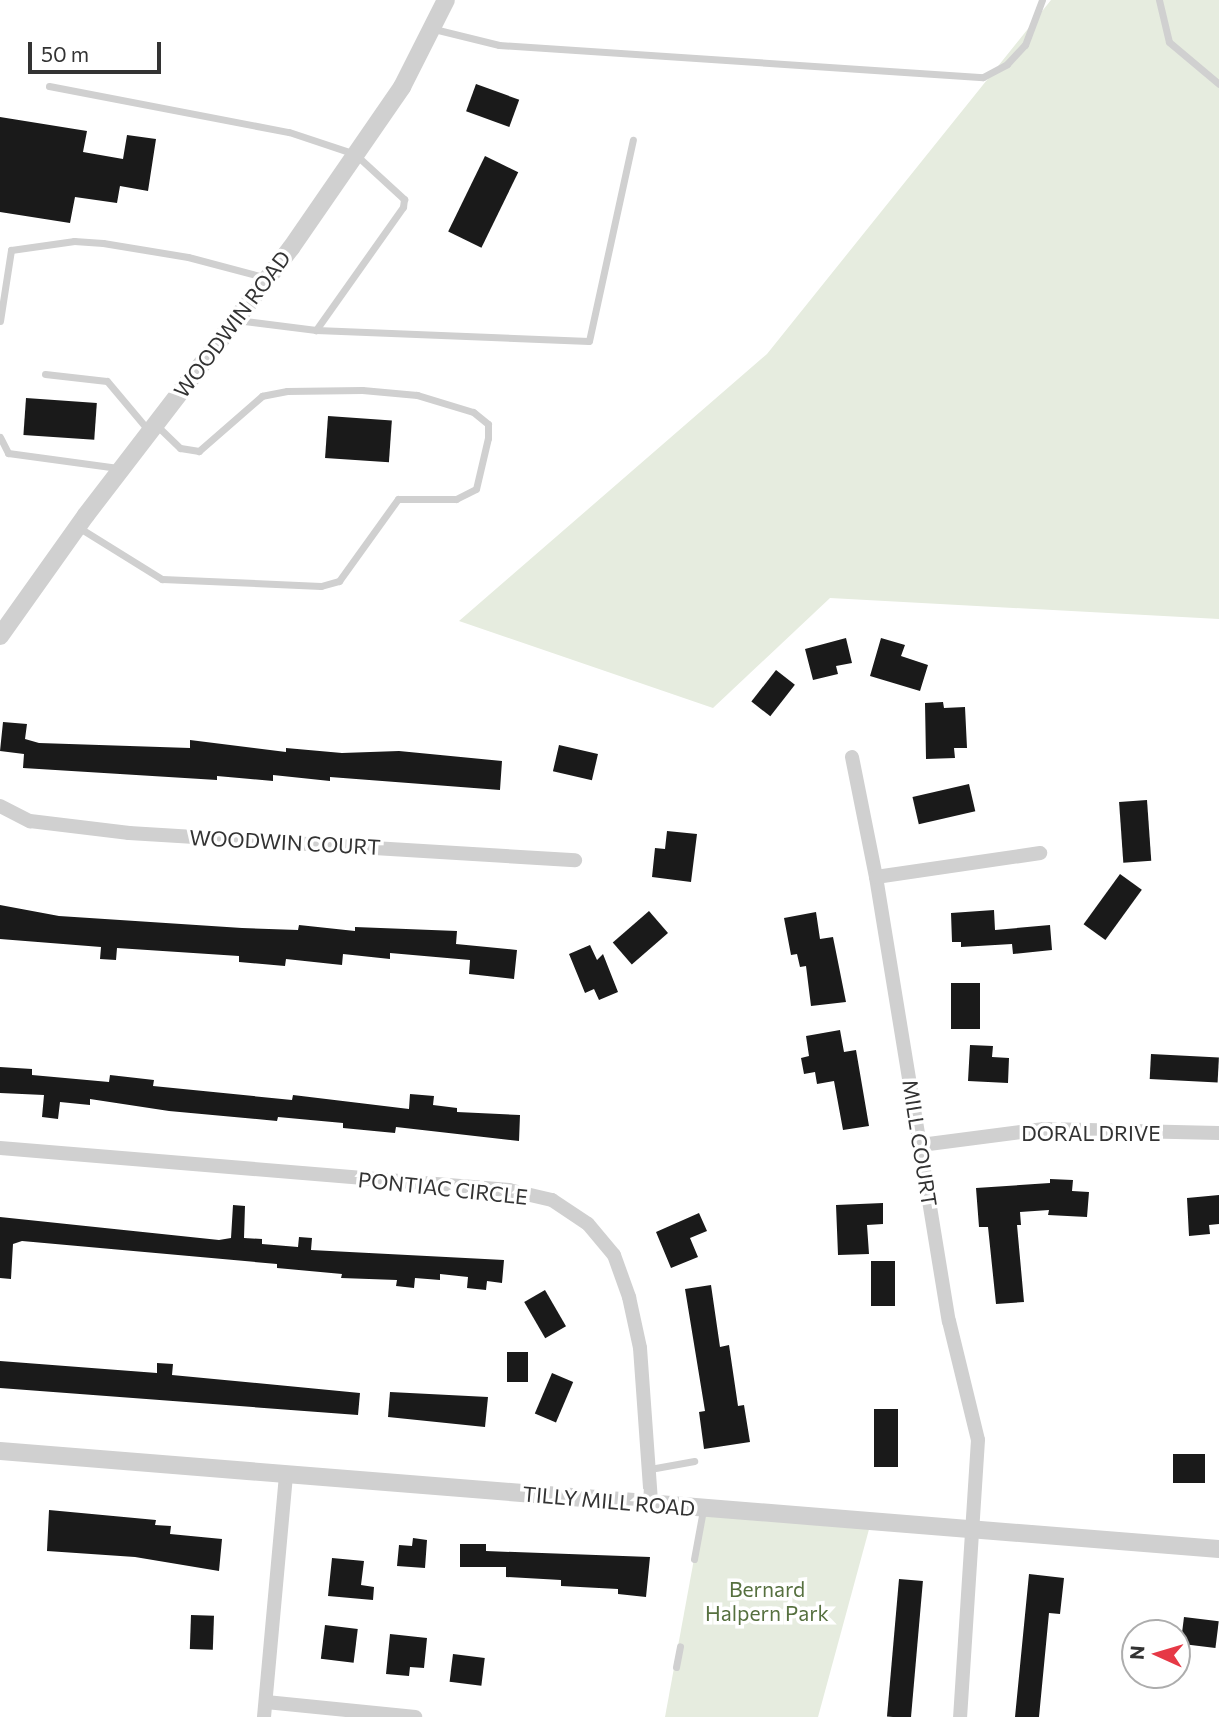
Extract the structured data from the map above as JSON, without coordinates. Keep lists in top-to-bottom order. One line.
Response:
{"streets":{"street":["WOODWIN ROAD","WOODWIN COURT","DORAL DRIVE","MILL COURT","PONTIAC CIRCLE","TILLY MILL ROAD"]},"crossings":[["DORAL DRIVE","MILL COURT"],["MILL COURT","TILLY MILL ROAD"],["PONTIAC CIRCLE","TILLY MILL ROAD"]],"parks":["Bernard Halpern Park"],"scale_bar":"50 m","north":"left"}
